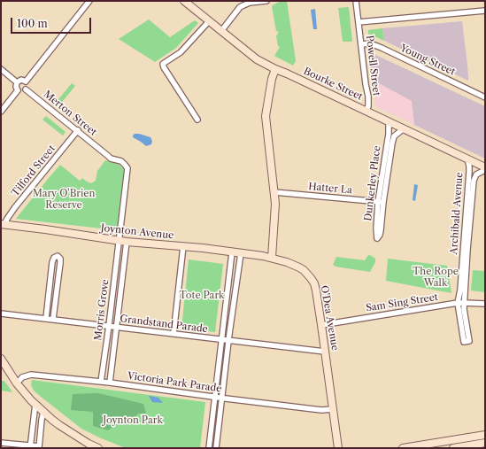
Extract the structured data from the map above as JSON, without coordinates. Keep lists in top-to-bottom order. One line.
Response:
{"streets":{"street":["Young Street","Powell Street","Bourke Street","Merton Street","Tilford Street","Dunkerley Place","Hatter La","Archibald Avenue","Joynton Avenue","Sam Sing Street","Morris Grove","O'Dea Avenue","Grandstand Parade","Victoria Park Parade"]},"crossings":[["Young Street","Powell Street"],["Powell Street","Bourke Street"],["Bourke Street","Dunkerley Place"],["Bourke Street","Archibald Avenue"],["Merton Street","Tilford Street"],["Merton Street","Joynton Avenue"],["Merton Street","Morris Grove"],["Tilford Street","Joynton Avenue"],["Dunkerley Place","Hatter La"],["Archibald Avenue","Sam Sing Street"],["Joynton Avenue","Morris Grove"],["Joynton Avenue","O'Dea Avenue"],["Sam Sing Street","O'Dea Avenue"],["Morris Grove","Grandstand Parade"],["Morris Grove","Victoria Park Parade"],["O'Dea Avenue","Grandstand Parade"],["O'Dea Avenue","Victoria Park Parade"]],"parks":["Mary O'Brien Reserve","The Rope Walk","Tote Park","Joynton Park"],"scale_bar":"100 m"}
